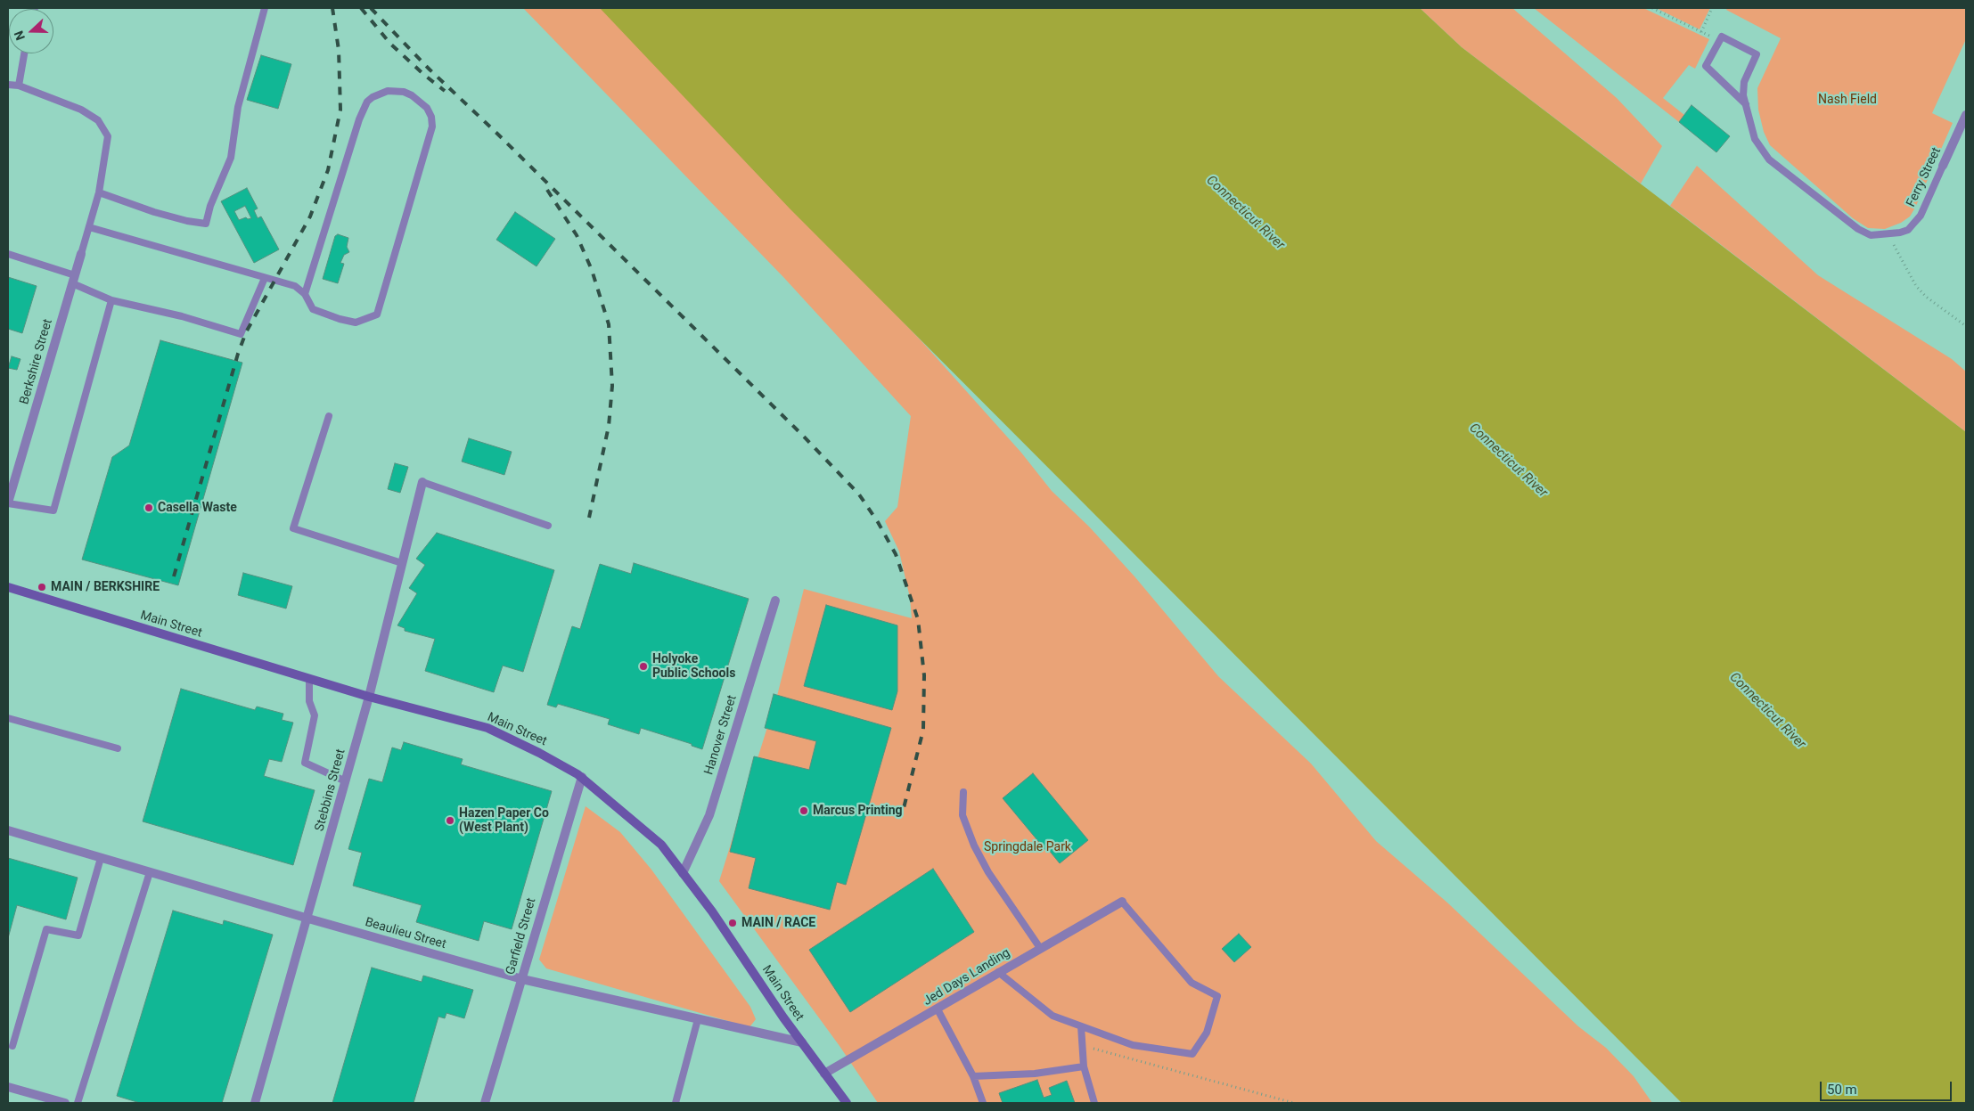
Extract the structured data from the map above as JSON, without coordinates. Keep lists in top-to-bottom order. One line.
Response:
{"streets":{"main road":["Main Street"],"street":["Ferry Street","Berkshire Street","Hanover Street","Stebbins Street","Beaulieu Street","Garfield Street","Jed Days Landing"]},"crossings":[["Main Street","Hanover Street"],["Main Street","Stebbins Street"],["Main Street","Beaulieu Street"],["Main Street","Garfield Street"],["Main Street","Jed Days Landing"],["Stebbins Street","Beaulieu Street"],["Beaulieu Street","Garfield Street"]],"water":["Connecticut River"],"parks":["Nash Field","Springdale Park"],"places":["Casella Waste","MAIN / BERKSHIRE","Holyoke Public Schools","Marcus Printing","Hazen Paper Co (West Plant)","MAIN / RACE"],"scale_bar":"50 m","north":"left"}
